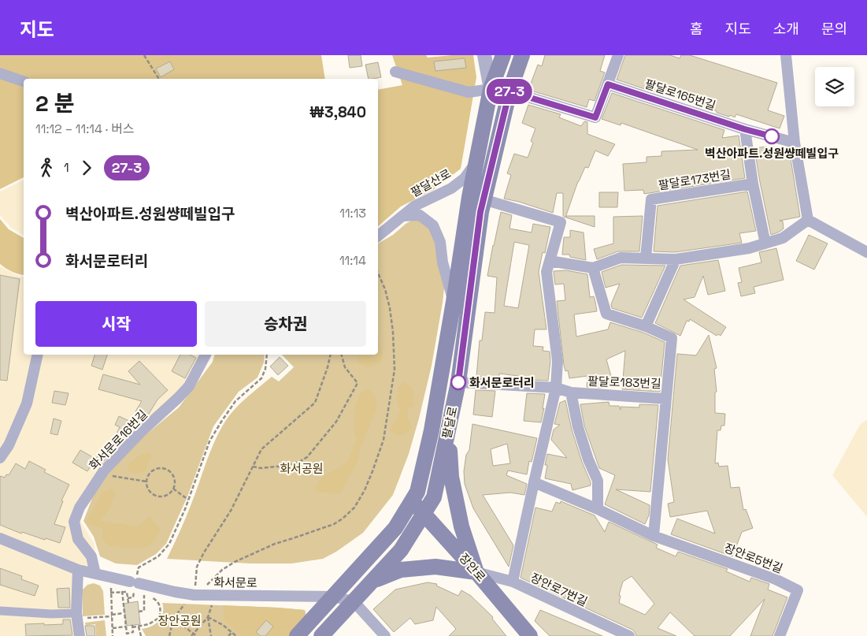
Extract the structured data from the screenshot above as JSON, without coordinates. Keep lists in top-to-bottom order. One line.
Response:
{"streets":{"main road":["팔달로","장안로"],"street":["팔달로165번길","팔달로173번길","팔달산로","팔달로183번길","화서문로16번길","장안로5번길","화서문로","장안로7번길"]},"crossings":[["팔달로183번길","팔달로"],["팔달로183번길","장안로5번길"],["팔달로","장안로"],["팔달로","화서문로"],["화서문로16번길","화서문로"],["장안로","장안로7번길"]],"parks":["화서공원","장안공원"],"places":["벽산아파트.성원썅떼빌입구","화서문로터리"],"lines":["bus line 27-3"],"page":{"header":"지도","nav":["홈","지도","소개","문의"],"on_map":"27-3","heading":["2 분","11:12 – 11:14 · 버스","₩3,840"],"legs":["1","27-3"],"list":[{"name":"벽산아파트.성원썅떼빌입구","value":"11:13"},{"name":"화서문로터리","value":"11:14"}],"buttons":["시작","승차권"]}}
